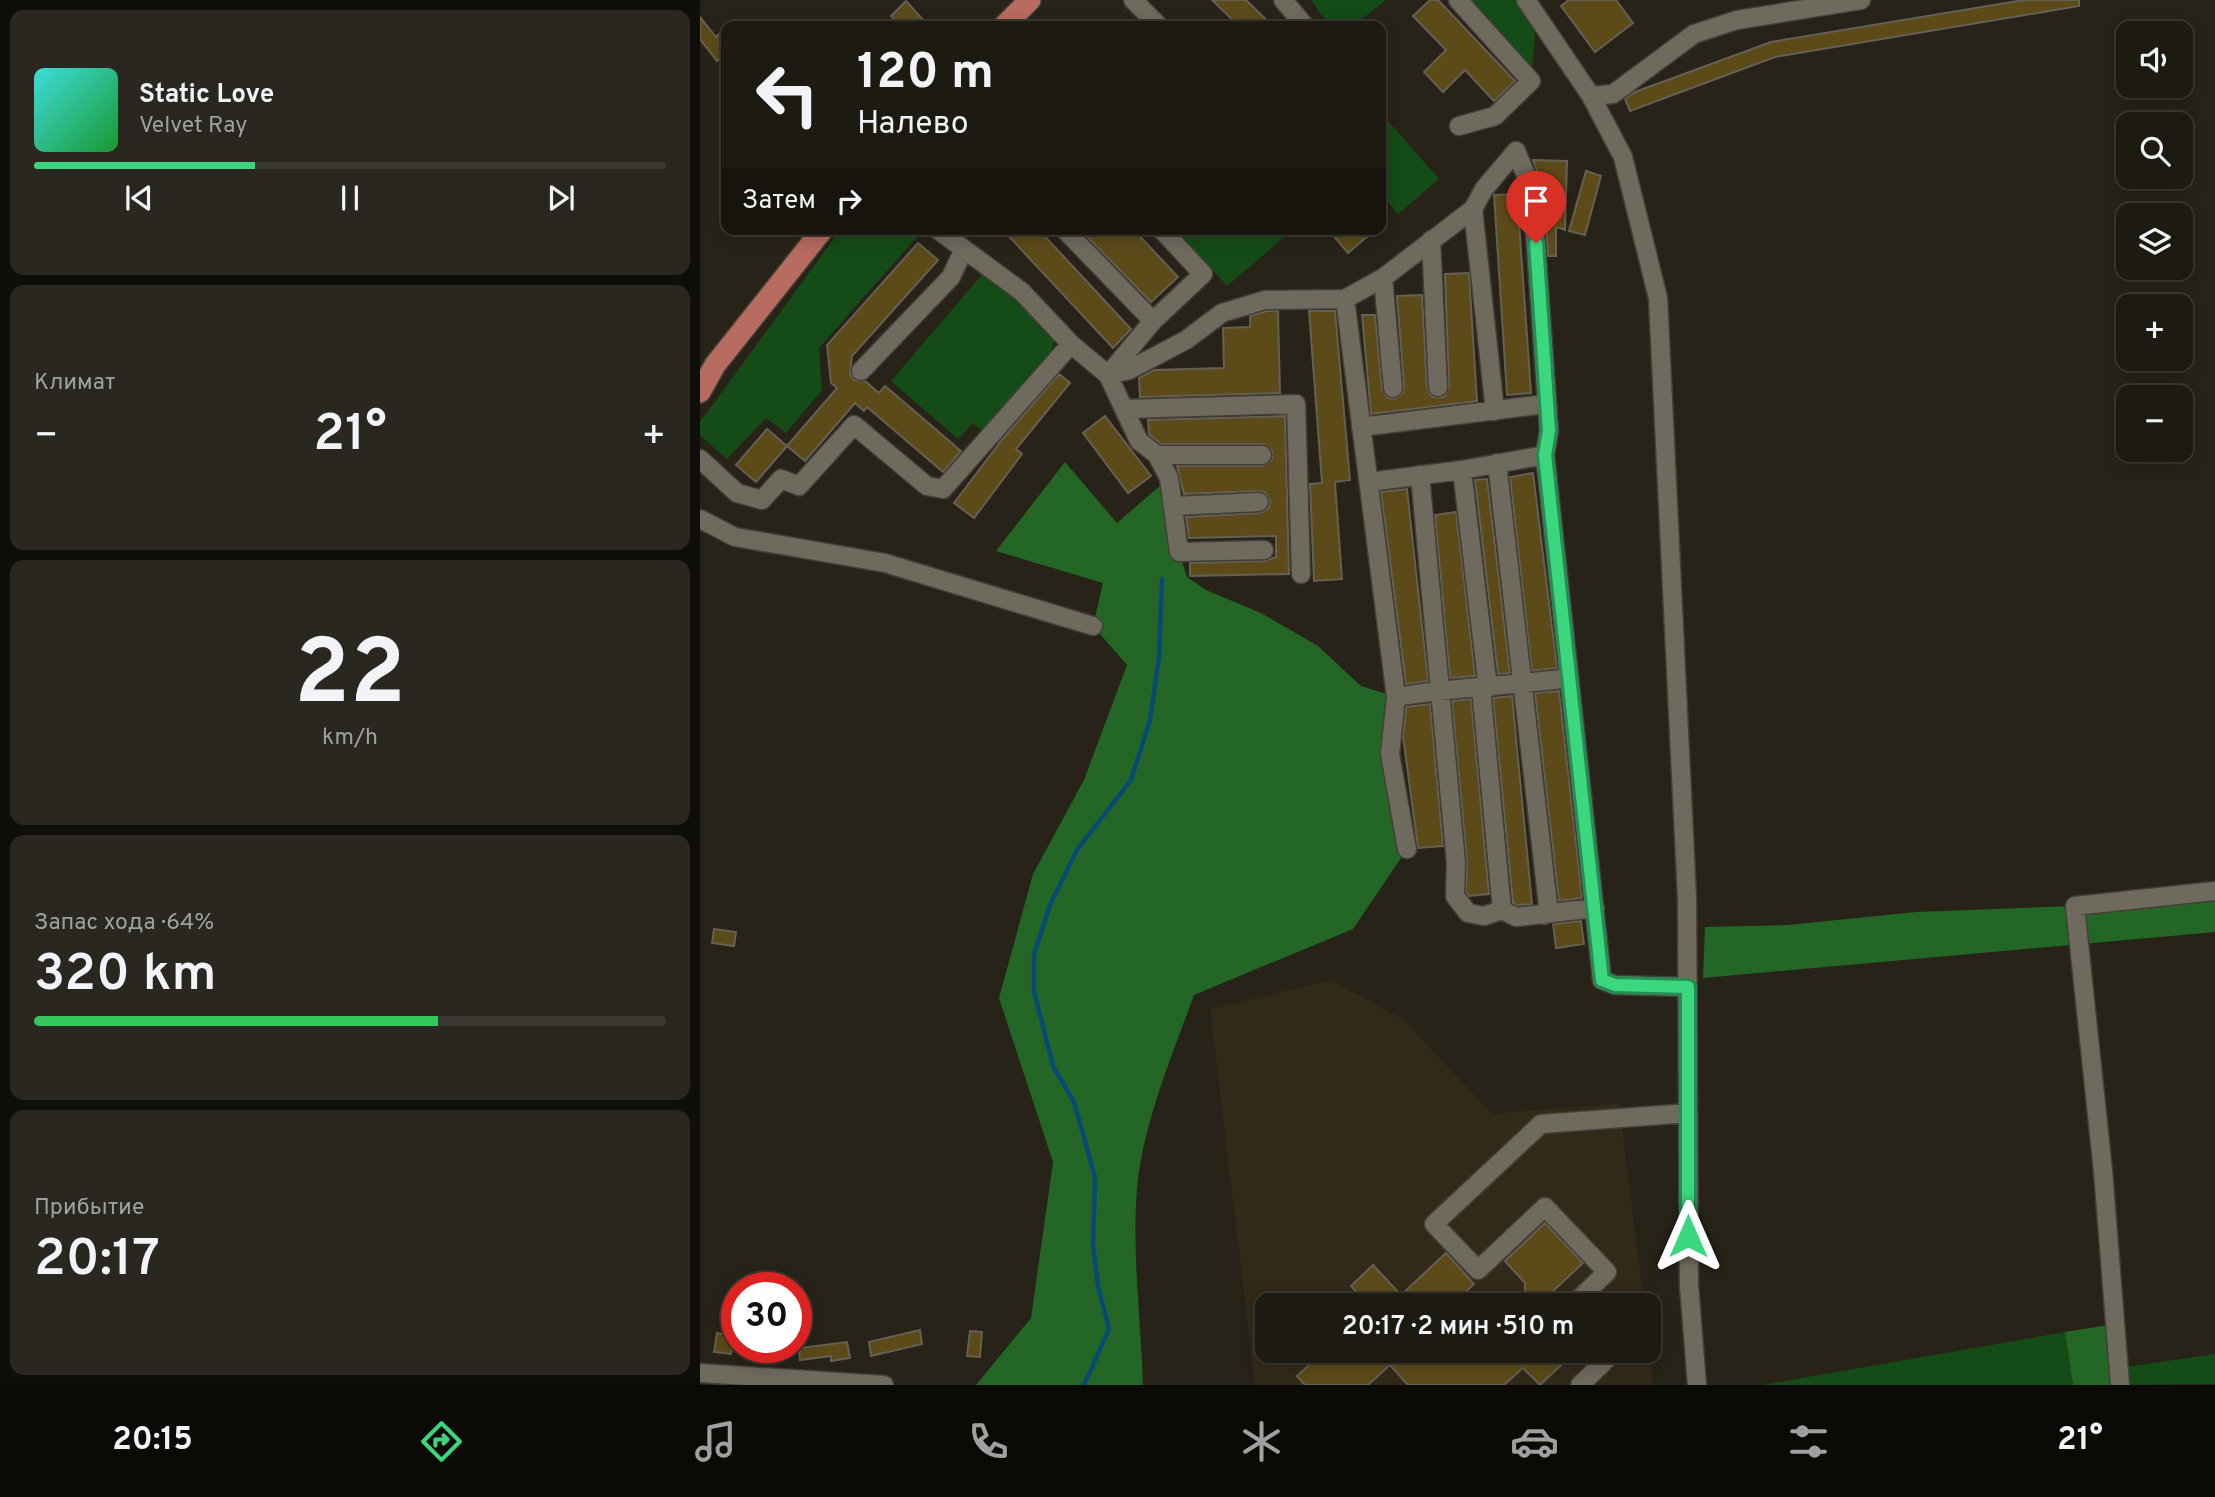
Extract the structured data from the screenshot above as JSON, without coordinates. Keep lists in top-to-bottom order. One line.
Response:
{"page":{"map_buttons":["+","−"],"turn":["120 m","Налево"],"song":["Static Love","Velvet Ray"],"then":"Затем","tile":["Климат",["22","km/h"],["Запас хода · 64%","320 km"],["Прибытие","20:17"]],"heat":["−","21°","+"],"limit":"30","trip":"20:17 · 2 мин · 510 m","tabs":["20:15","21°"]}}
